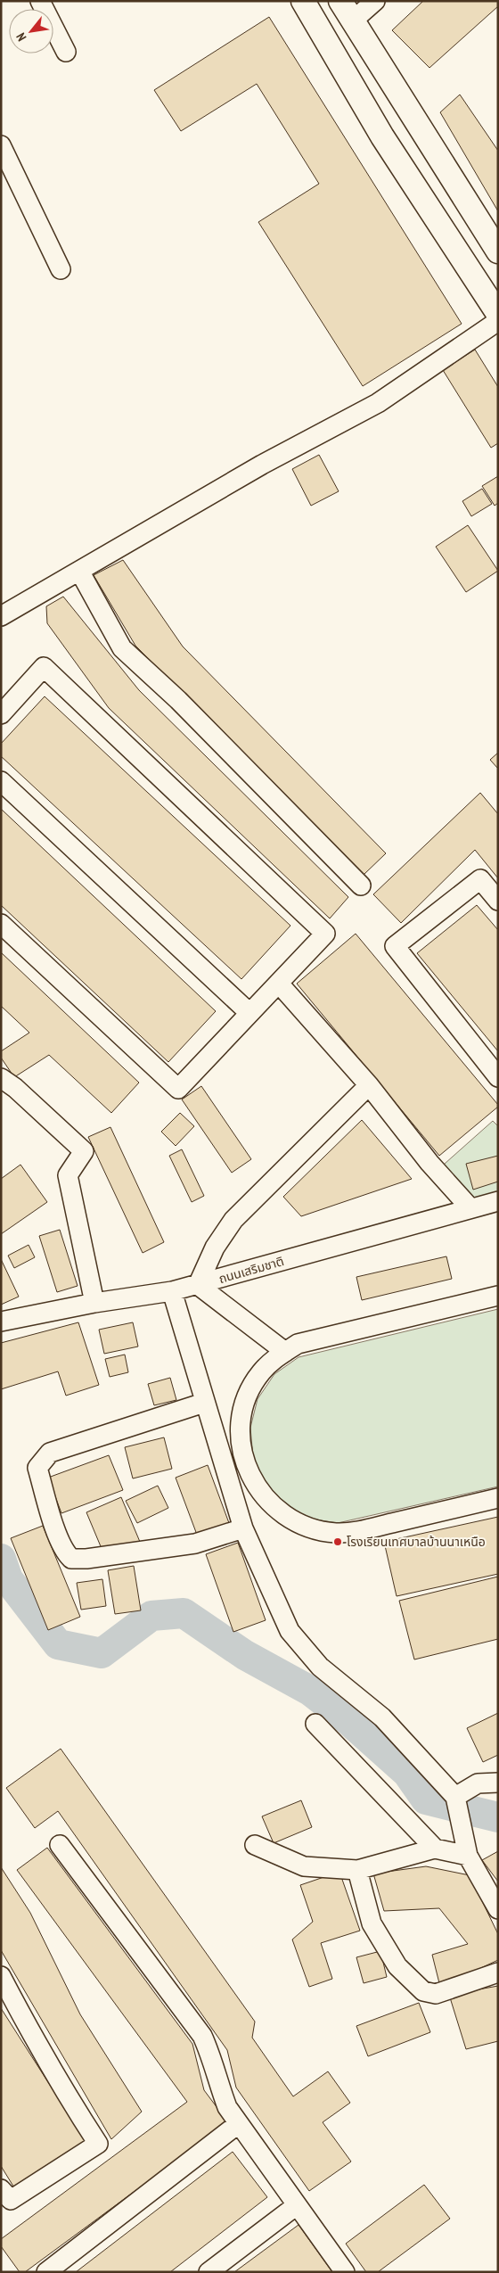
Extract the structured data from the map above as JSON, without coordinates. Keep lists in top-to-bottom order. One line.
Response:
{"streets":{"street":["ถนนเสริมชาติ"]},"places":["โรงเรียนเทศบาลบ้านนาเหนือ"],"north":"bottom left"}
